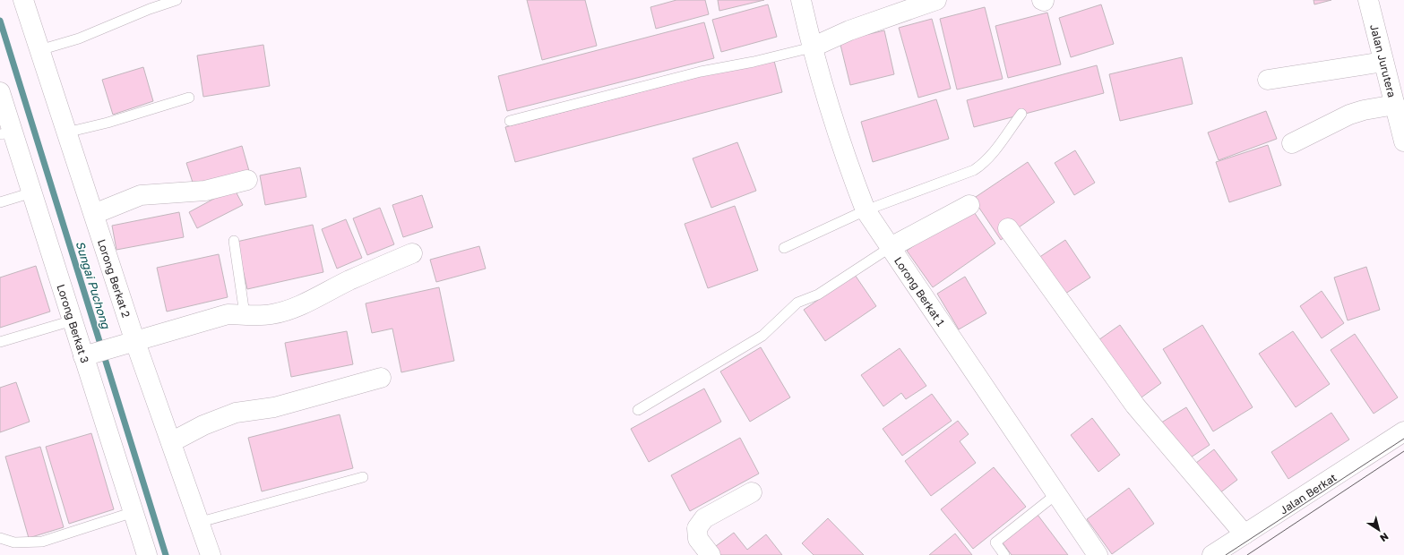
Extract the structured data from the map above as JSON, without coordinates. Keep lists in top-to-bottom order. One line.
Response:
{"streets":{"street":["Jalan Jurutera","Lorong Berkat 2","Lorong Berkat 1","Lorong Berkat 3","Jalan Berkat"]},"water":["Sungai Puchong"],"north":"bottom right"}
